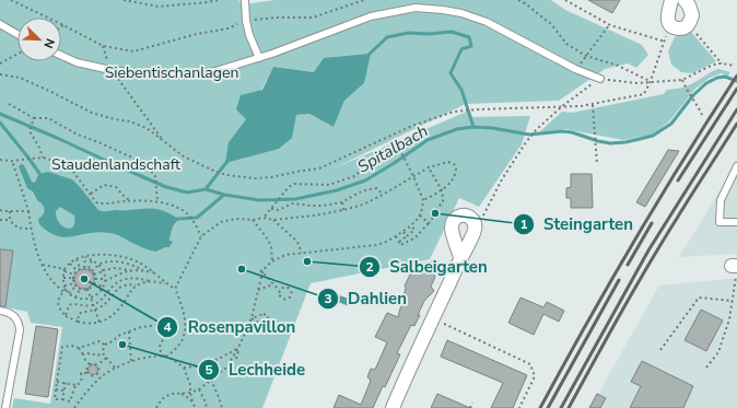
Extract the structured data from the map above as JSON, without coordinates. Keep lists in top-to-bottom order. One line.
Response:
{"water":["Spitalbach"],"parks":["Siebentischanlagen","Staudenlandschaft"],"places":["Steingarten","Salbeigarten","Dahlien","Rosenpavillon","Lechheide"],"north":"bottom right"}
